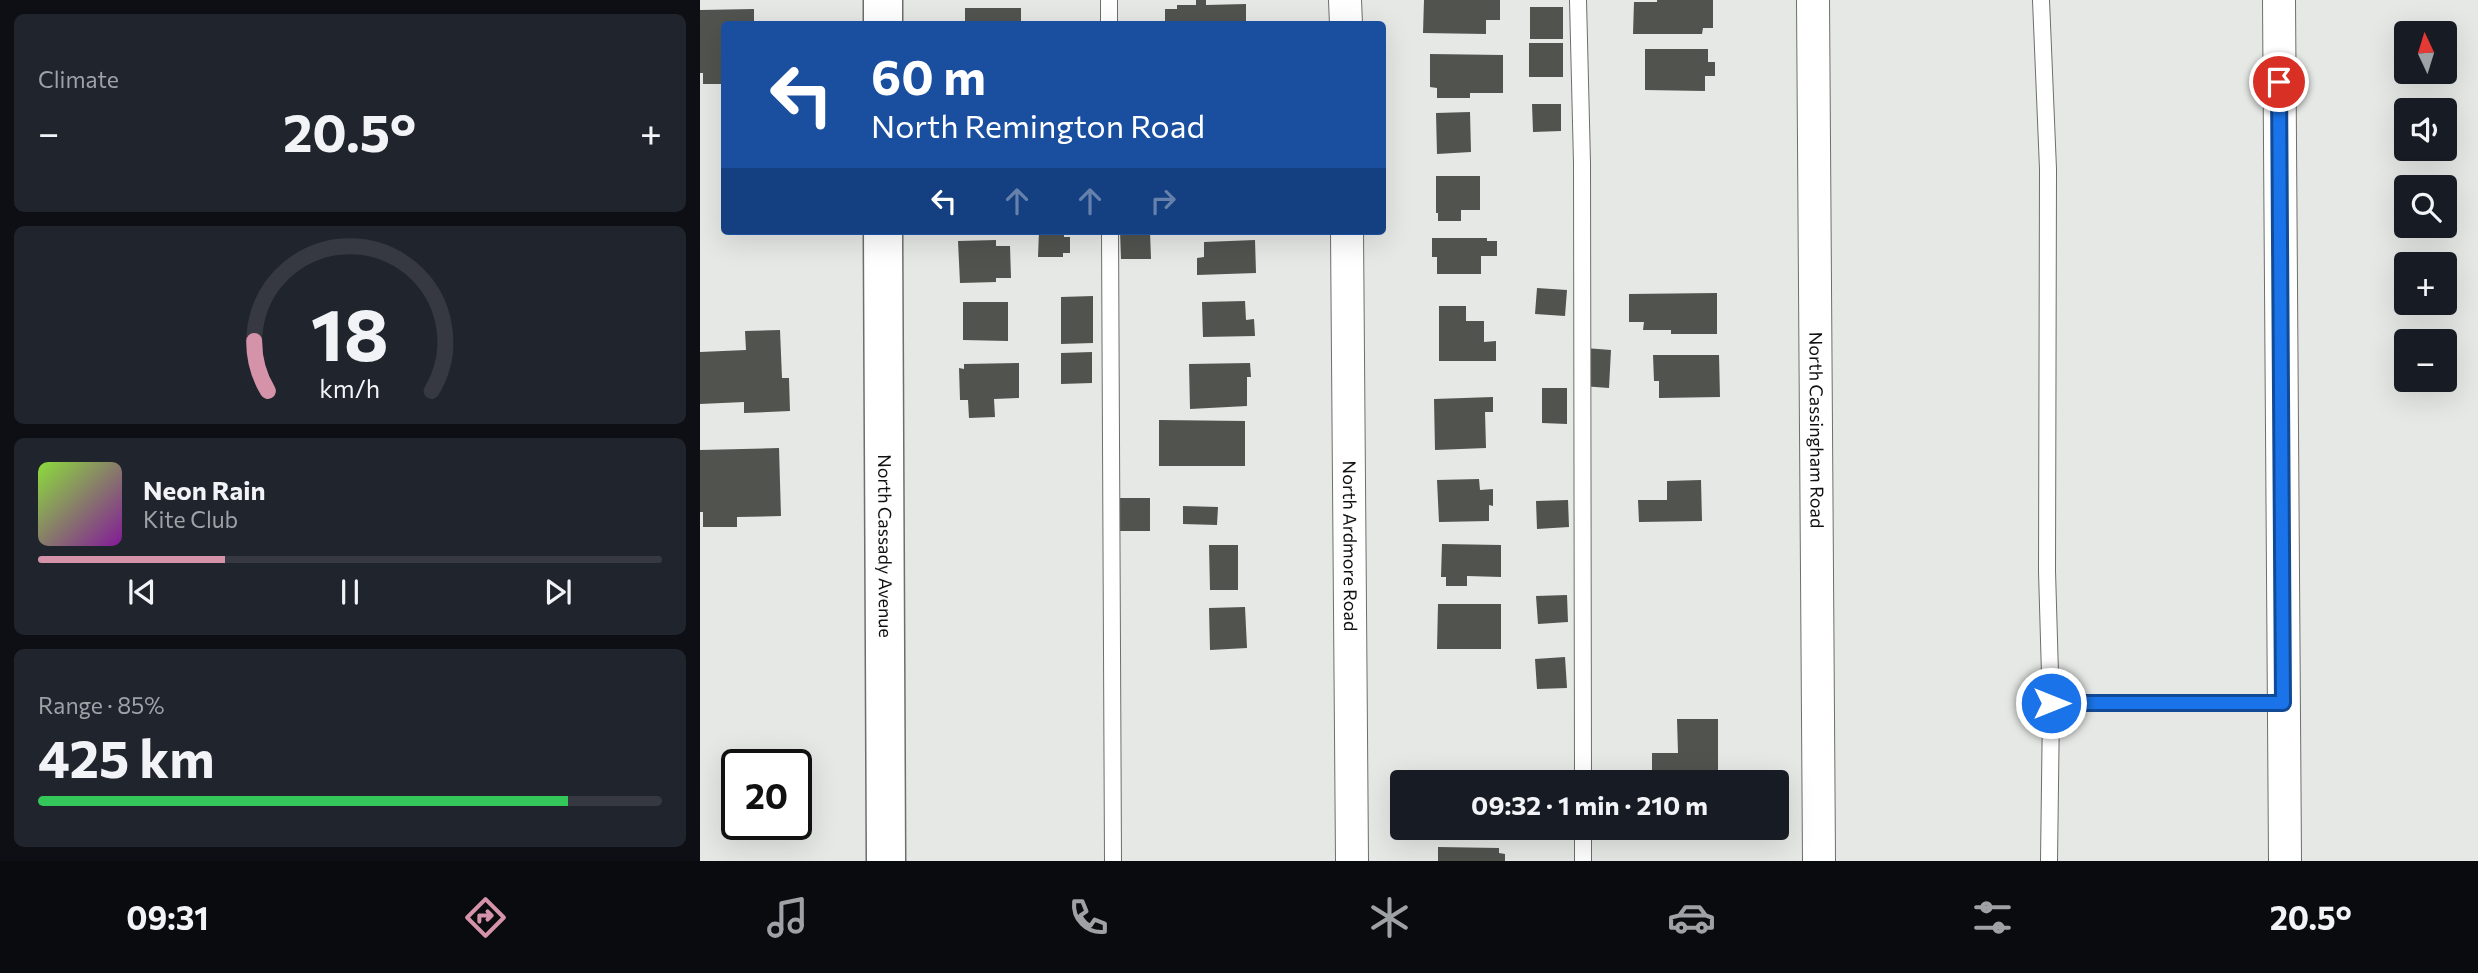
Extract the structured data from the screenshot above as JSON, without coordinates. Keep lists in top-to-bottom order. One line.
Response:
{"streets":{"street":["North Cassingham Road","North Cassady Avenue","North Ardmore Road"]},"north":"top","page":{"tile":["Climate",["Range · 85%","425 km"]],"map_buttons":["+","−"],"turn":["60 m","North Remington Road"],"heat":["−","20.5°","+"],"song":["Neon Rain","Kite Club"],"limit":"20","trip":"09:32 · 1 min · 210 m","tabs":["09:31","20.5°"],"gauge":["18","km/h"]}}
